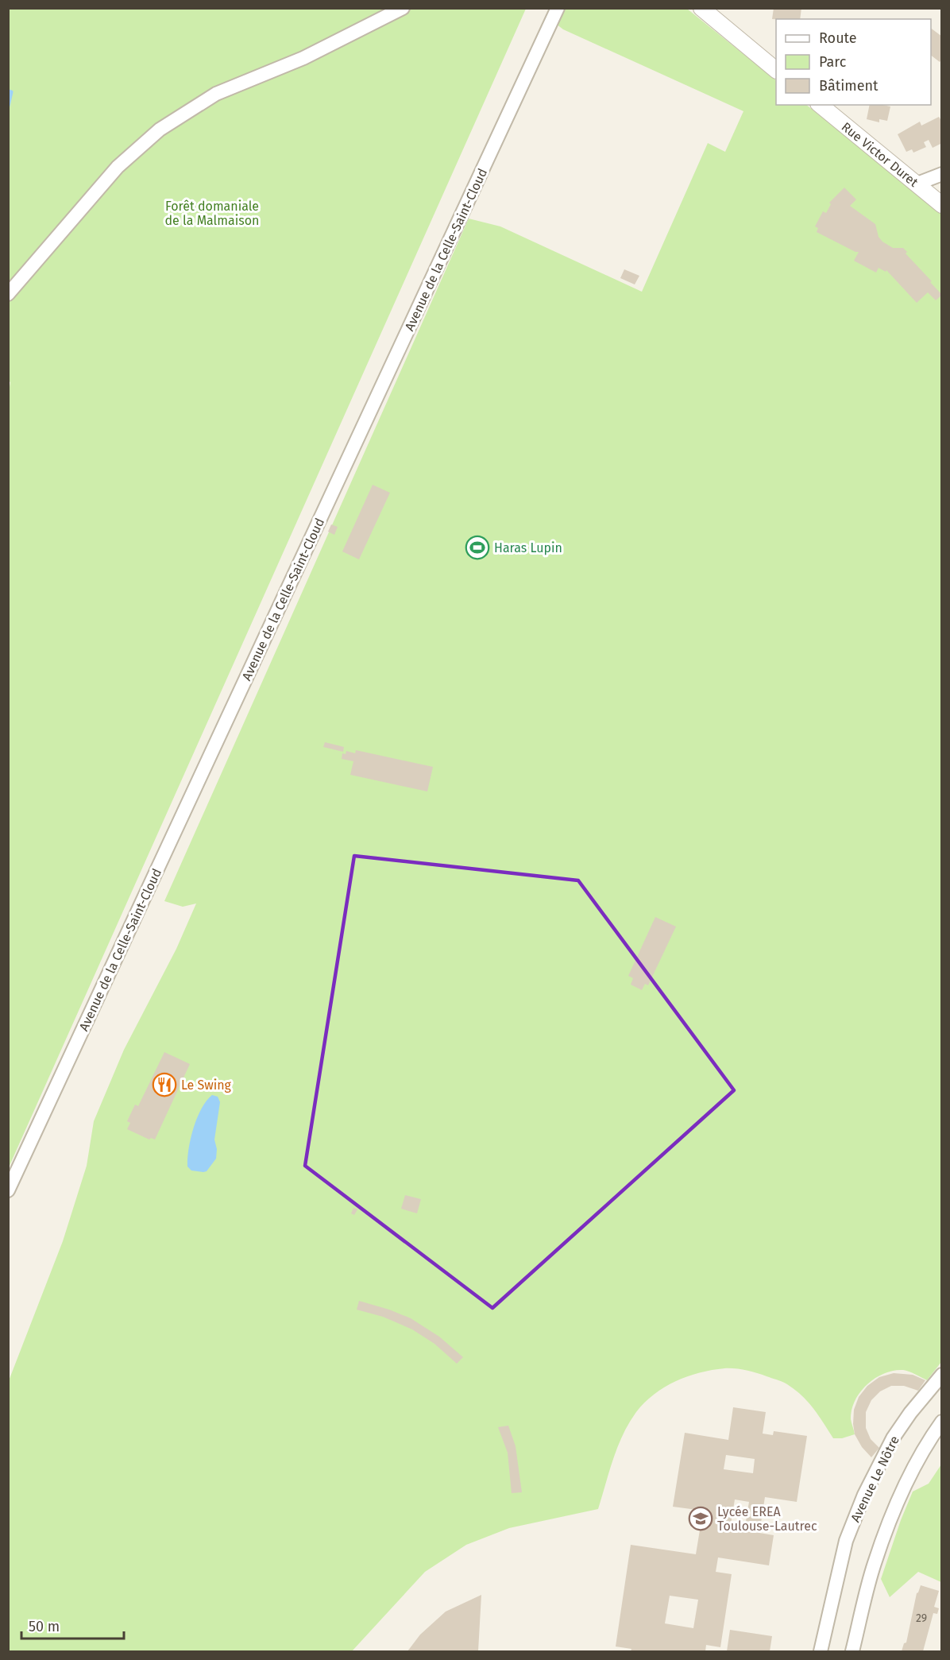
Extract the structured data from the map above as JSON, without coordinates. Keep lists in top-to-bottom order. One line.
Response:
{"streets":{"street":["Rue Victor Duret","Avenue de la Celle-Saint-Cloud","Avenue Le Nôtre"]},"parks":["Forêt domaniale de la Malmaison"],"places":{"sports":["Haras Lupin"],"restaurant":["Le Swing"],"school or university":["Lycée EREA Toulouse-Lautrec"]},"house_numbers":["29"],"legend":["Route","Parc","Bâtiment"],"scale_bar":"50 m"}
